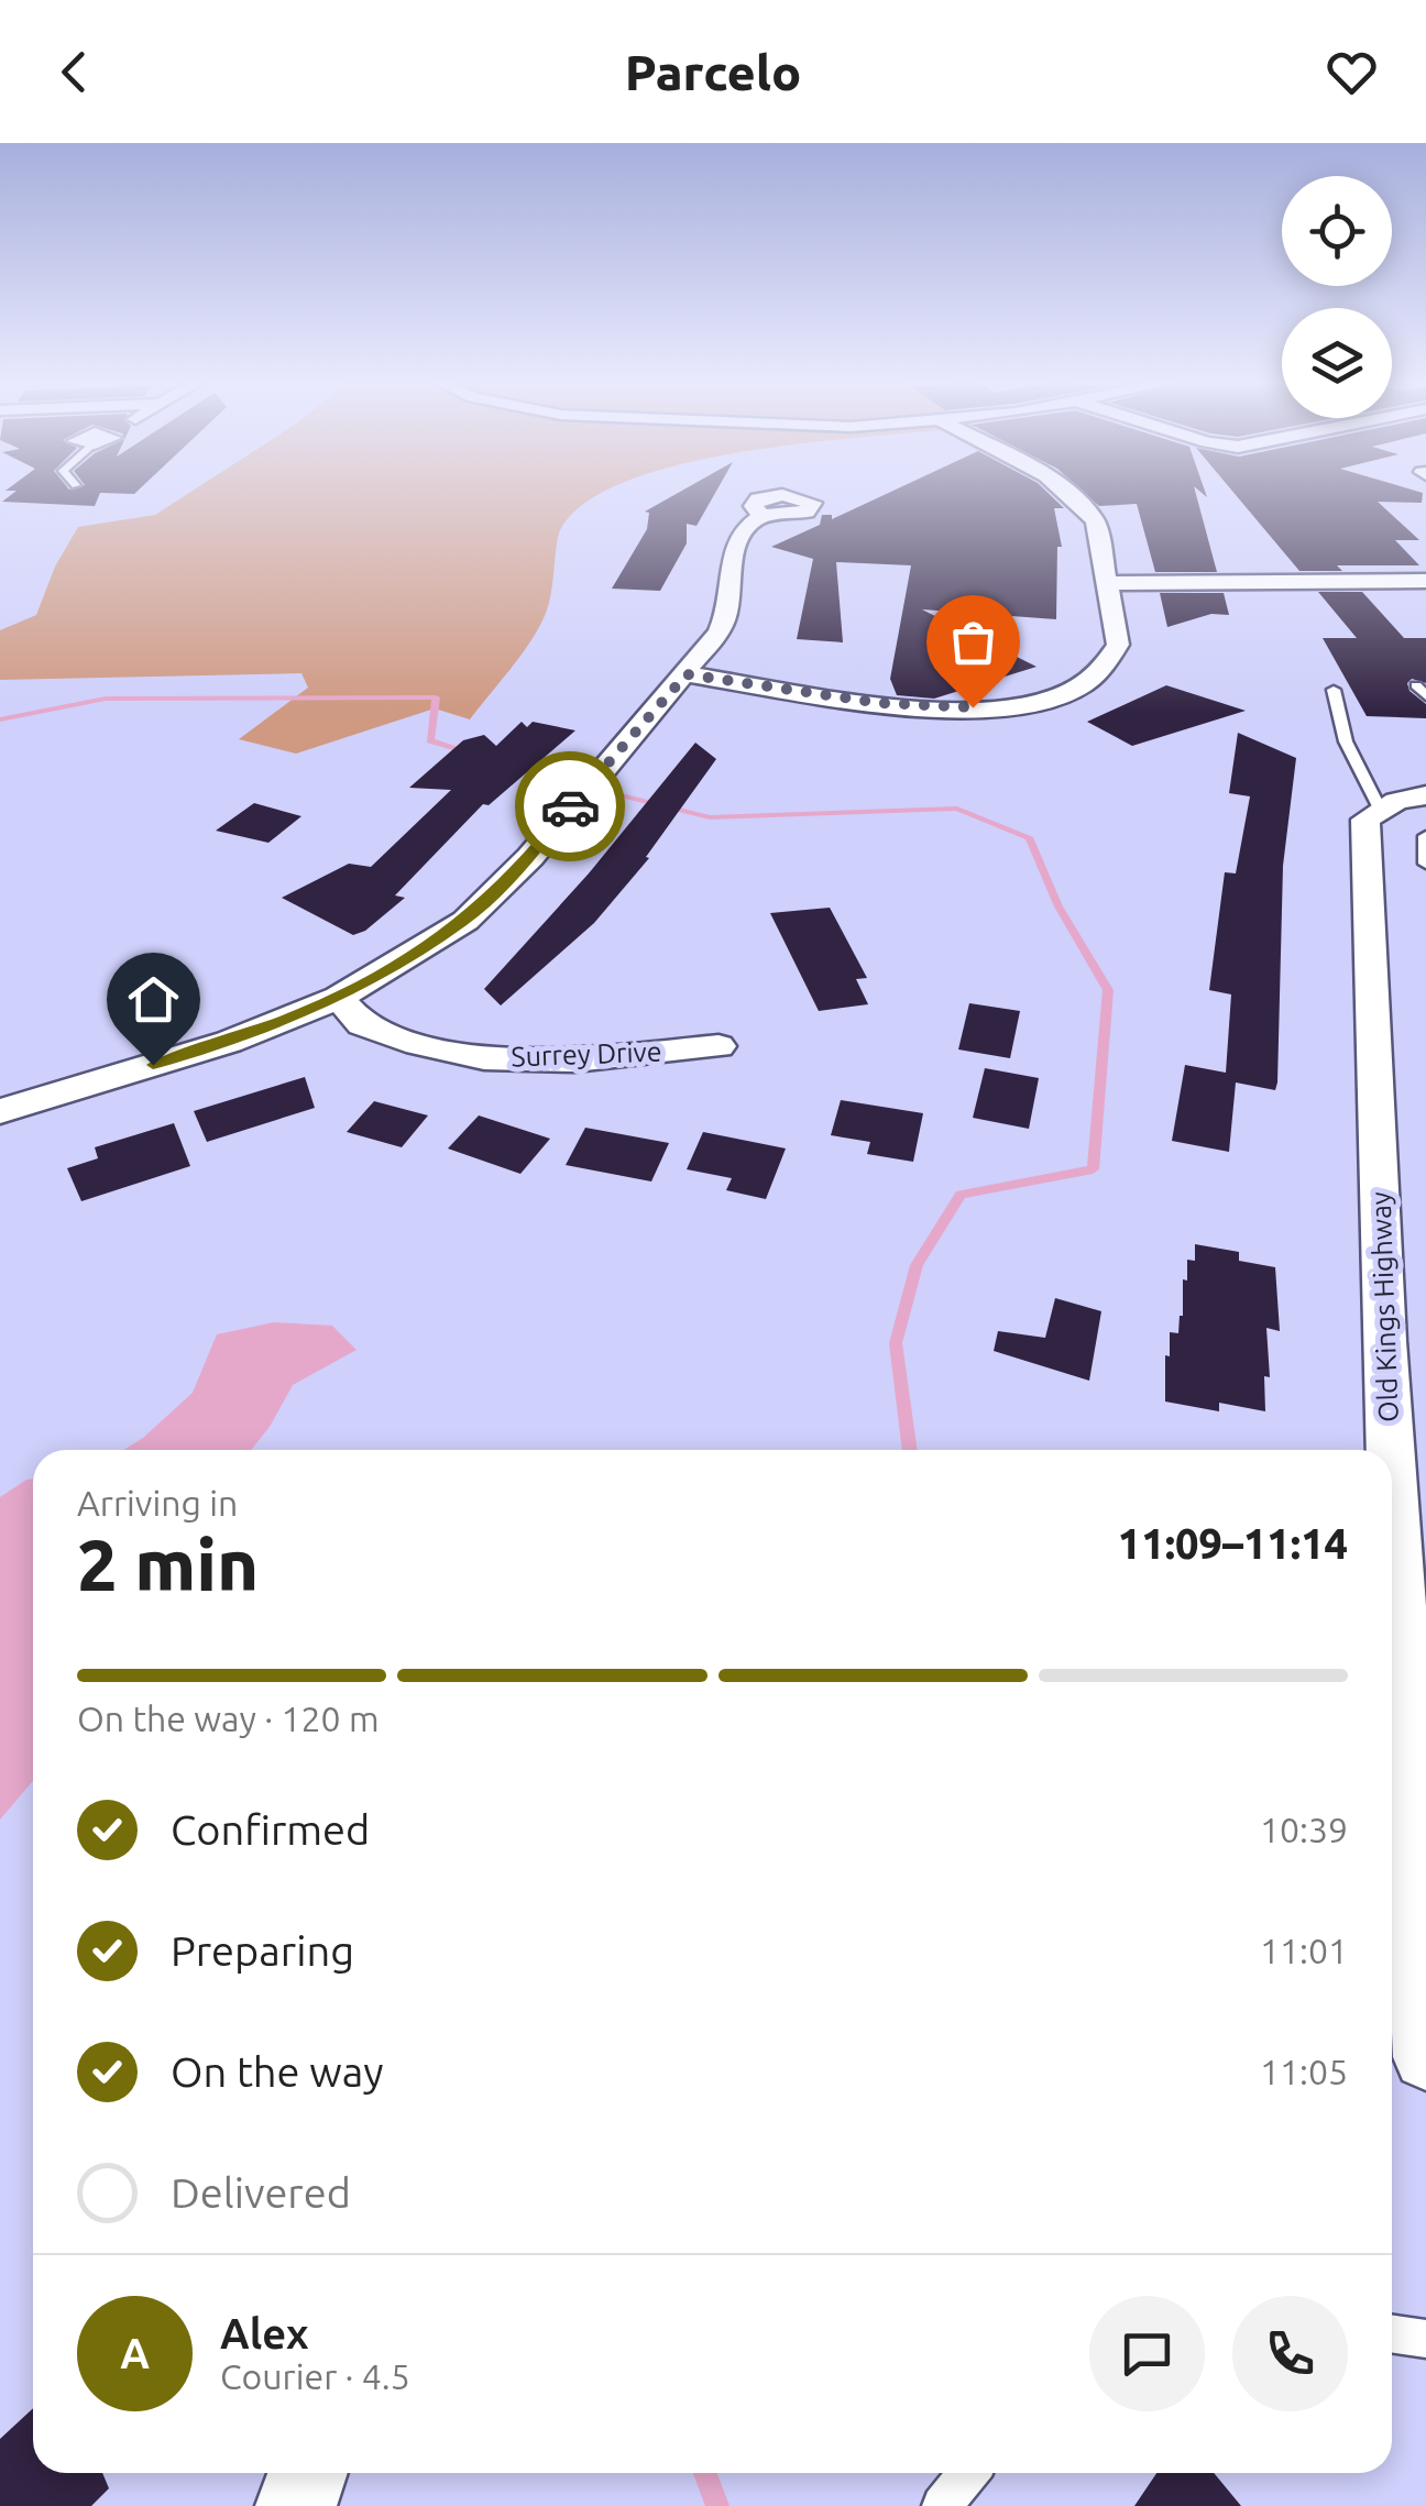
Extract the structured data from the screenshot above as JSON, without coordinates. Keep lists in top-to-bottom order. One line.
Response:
{"streets":{"street":["Surrey Drive","Old Kings Highway"]},"page":{"header":"Parcelo","heading":["2 min","Arriving in","11:09–11:14"],"panel":["Alex","Courier · 4.5"],"bar":"On the way · 120 m","list":[["Confirmed","10:39"],["Preparing","11:01"],["On the way","11:05"],"Delivered"],"round":"A"}}
